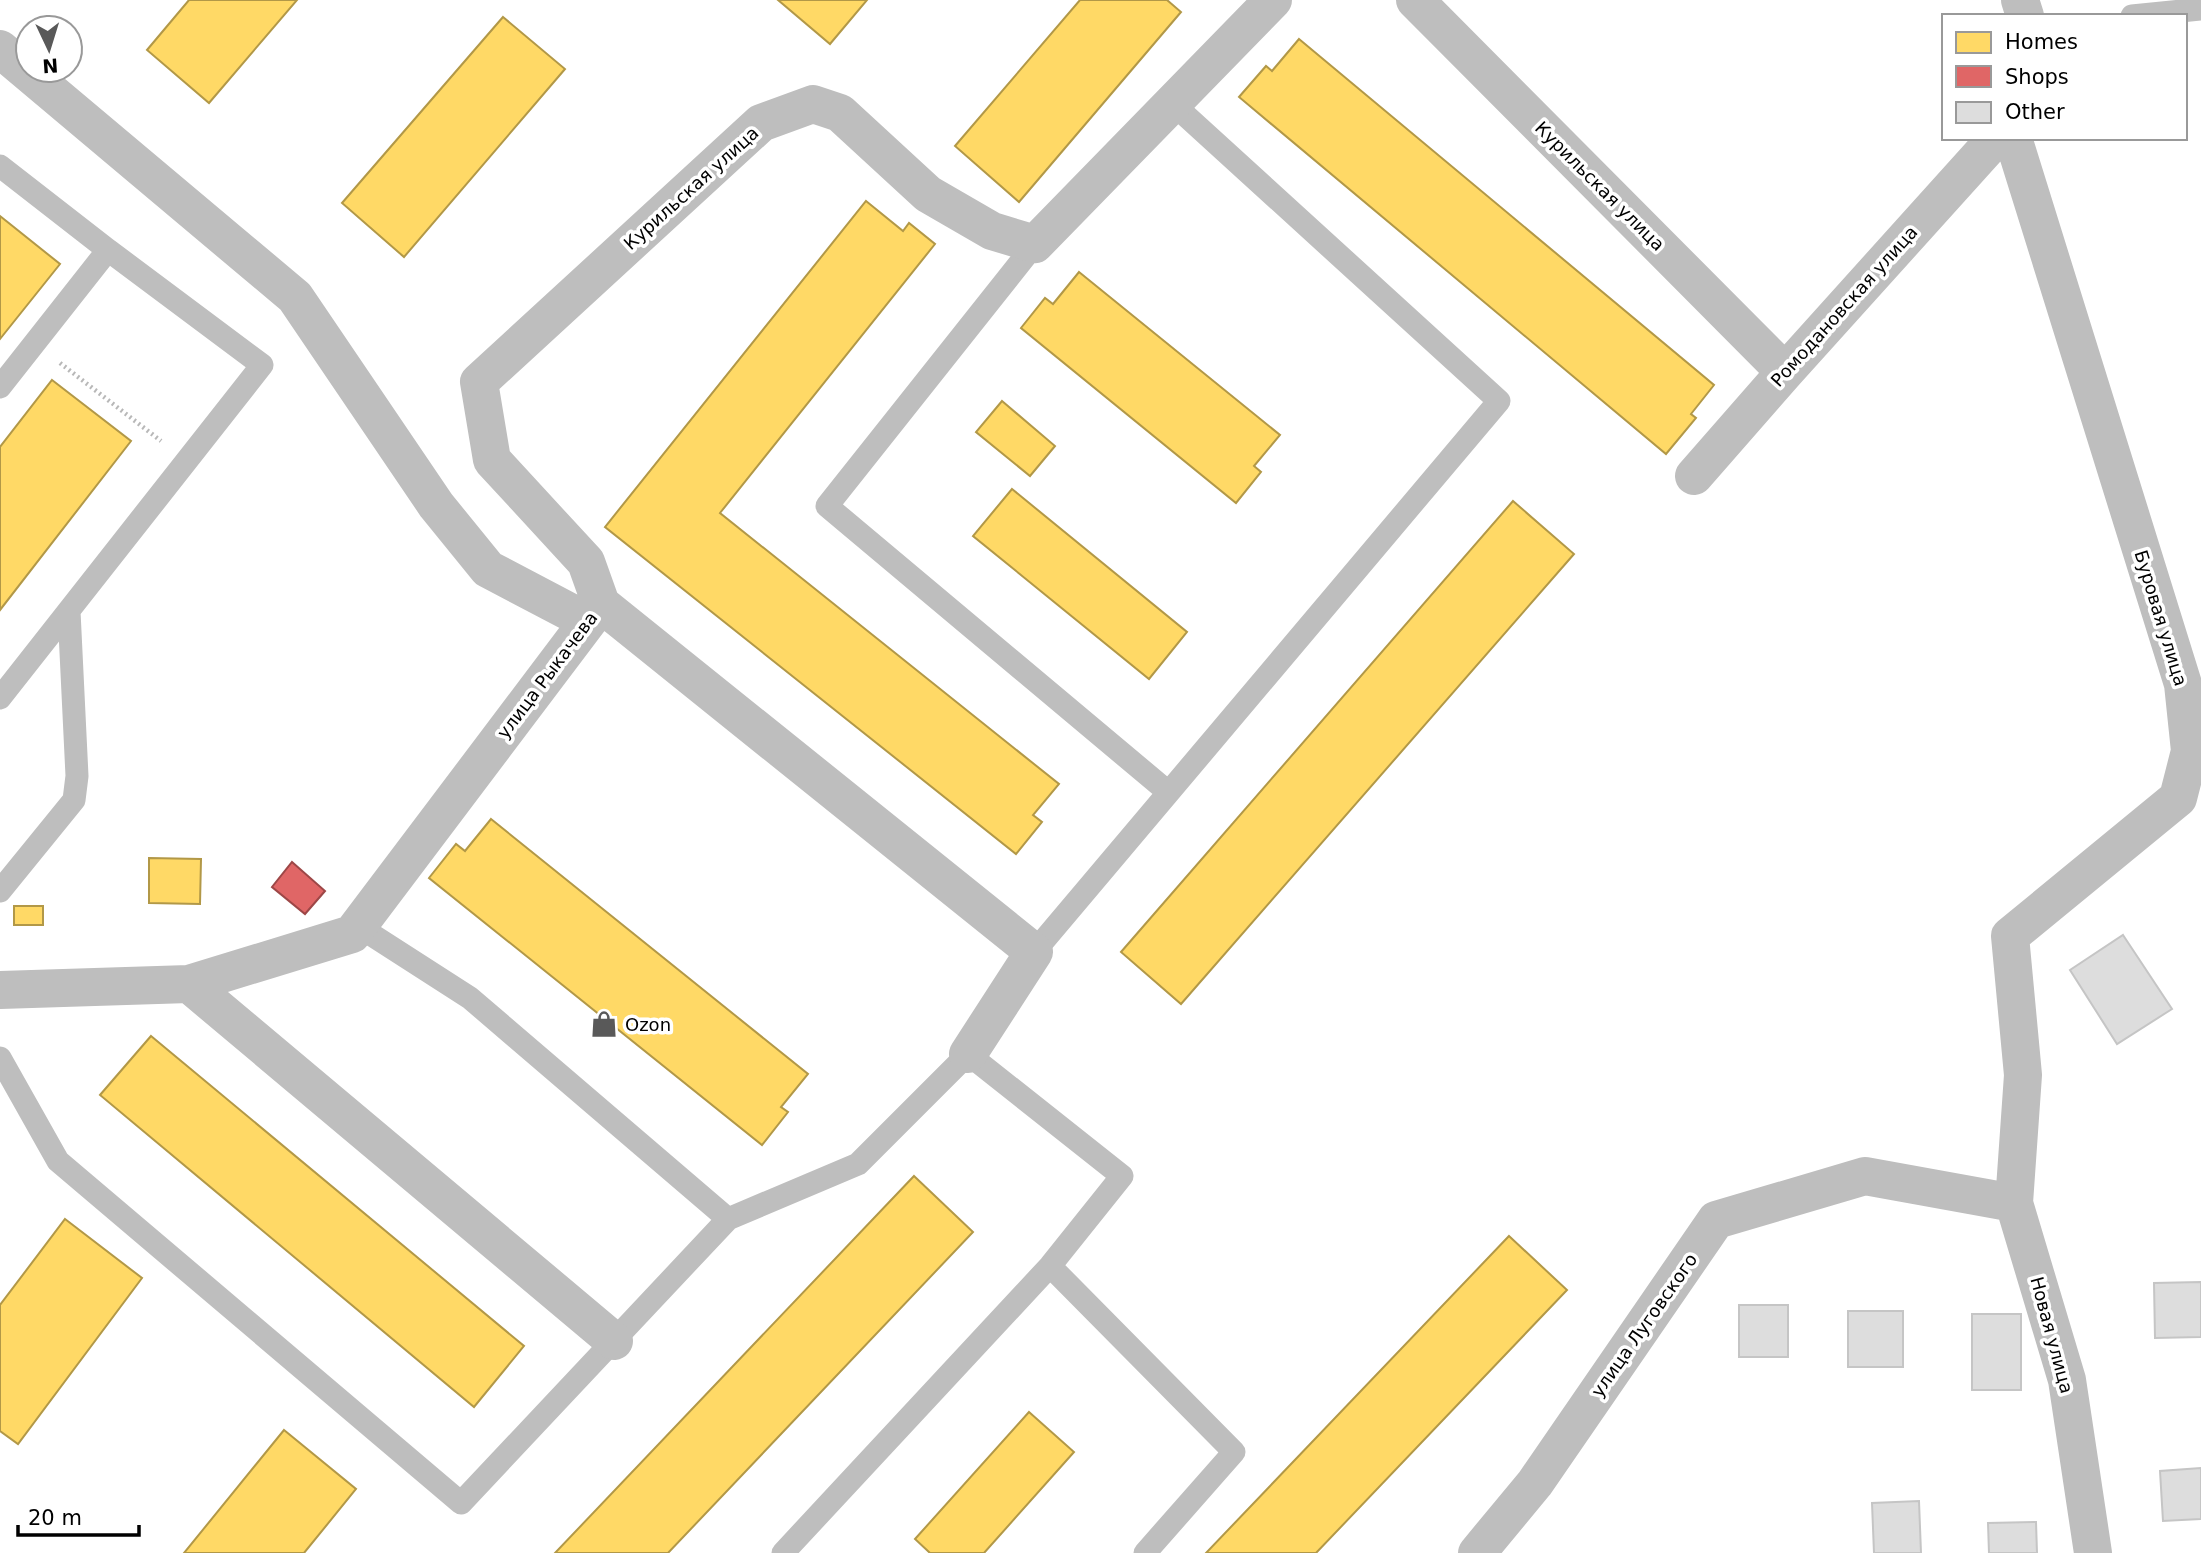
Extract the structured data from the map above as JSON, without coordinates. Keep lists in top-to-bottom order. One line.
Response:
{"streets":{"street":["Курильская улица","Ромодановская улица","Буровая улица","улица Рыкачева","улица Луговского","Новая улица"]},"crossings":[["Курильская улица","Ромодановская улица"],["Курильская улица","улица Рыкачева"],["Буровая улица","улица Луговского"],["Буровая улица","Новая улица"],["улица Луговского","Новая улица"]],"places":{"shop":["Ozon"]},"legend":["Homes","Shops","Other"],"scale_bar":"20 m","north":"bottom"}
